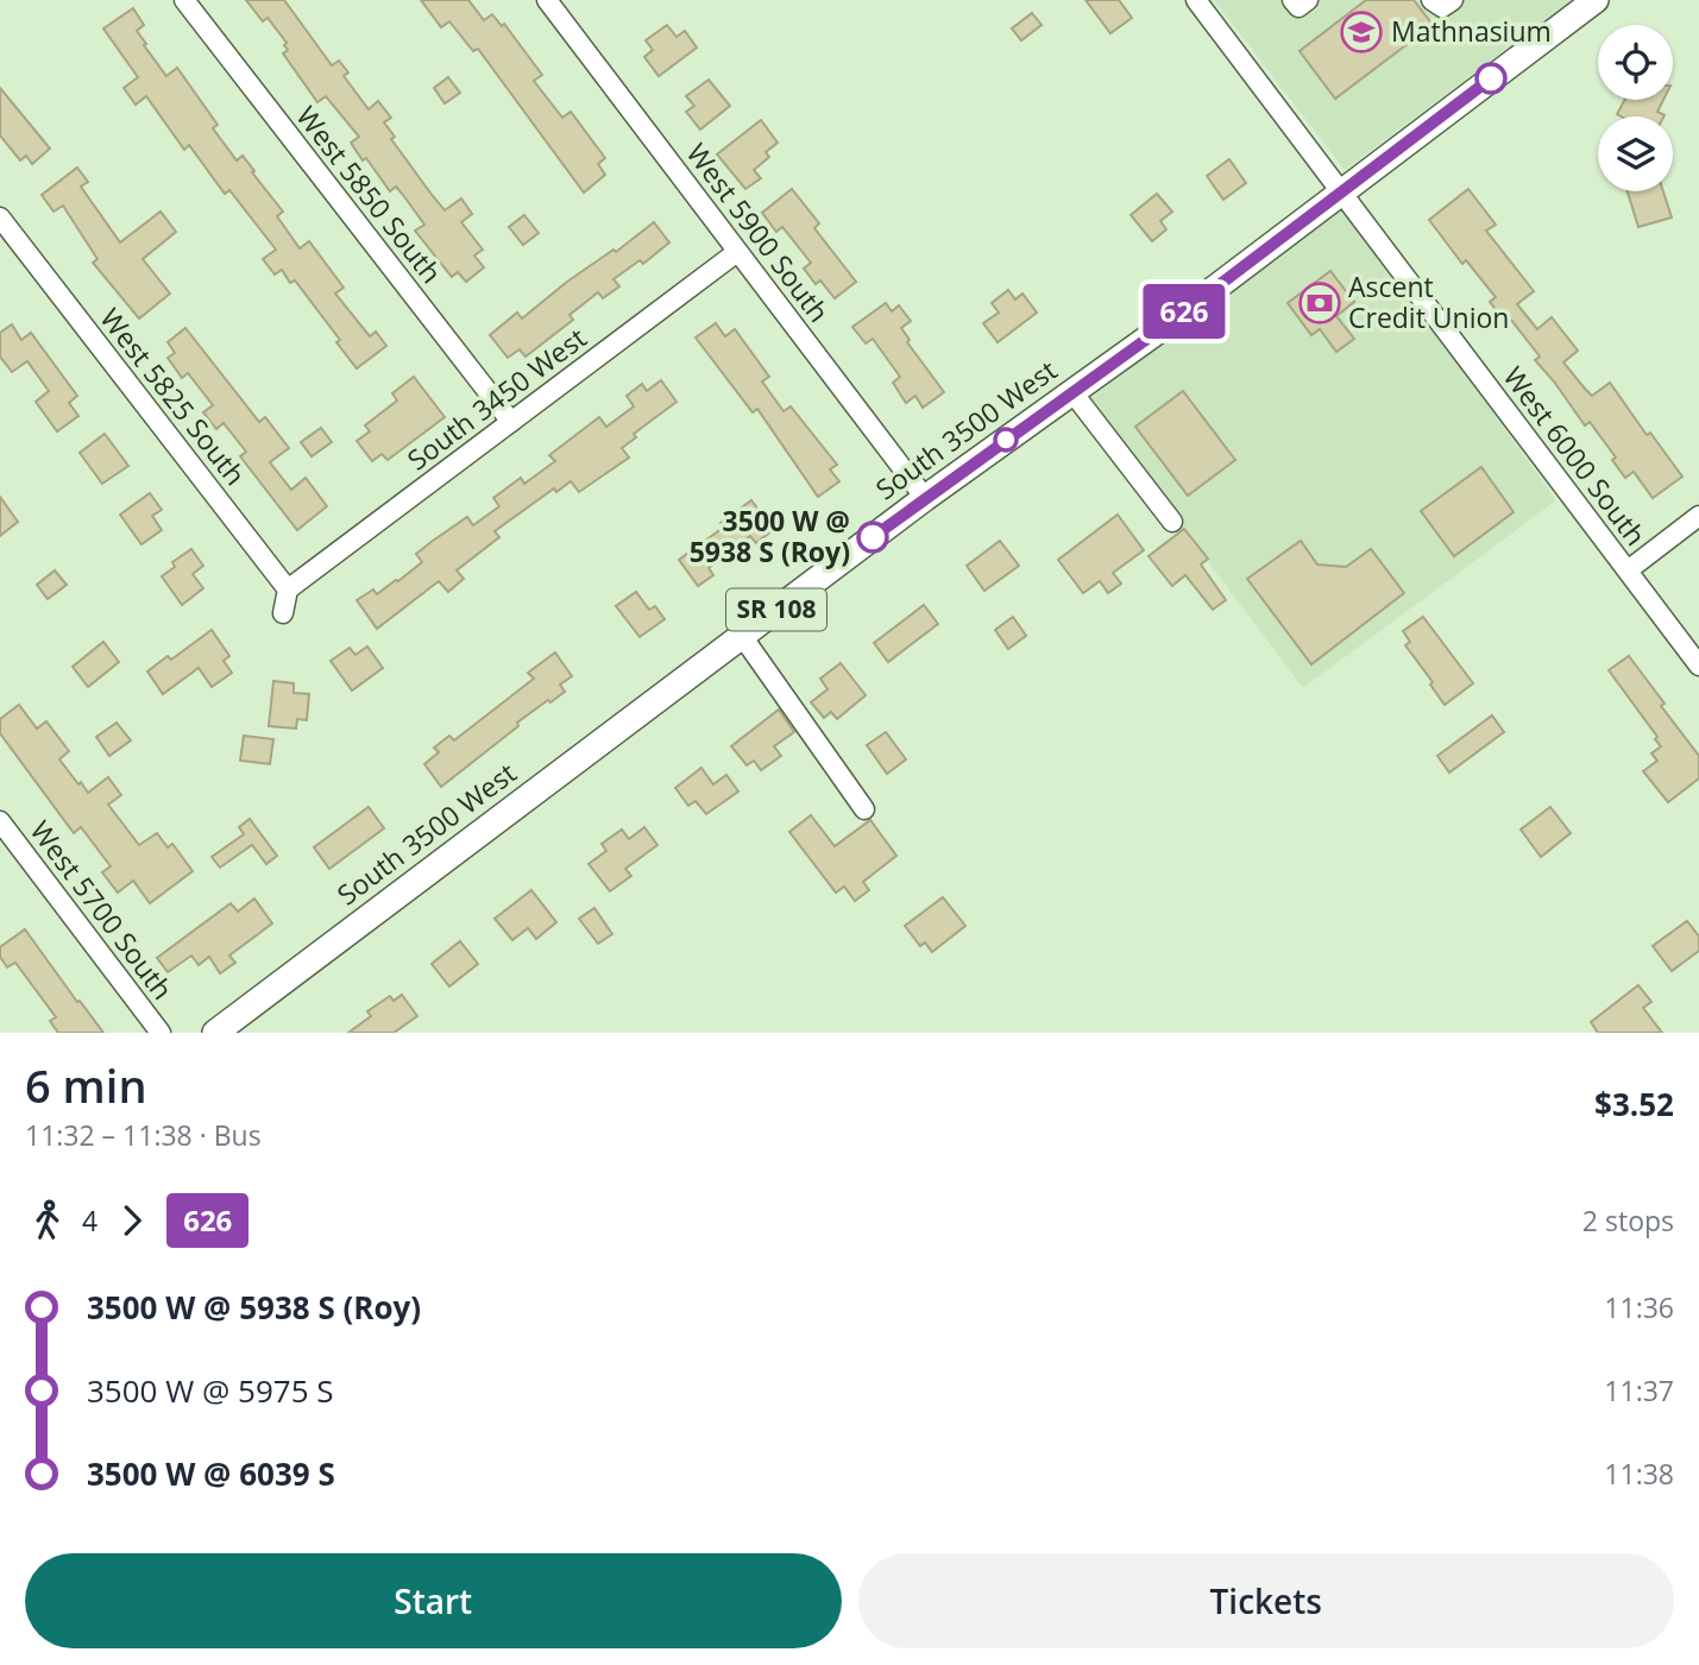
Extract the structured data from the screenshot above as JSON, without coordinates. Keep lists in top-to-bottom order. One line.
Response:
{"streets":{"main road":["South 3500 West","SR 108"],"street":["West 5850 South","West 5900 South","West 5825 South","South 3450 West","West 6000 South","West 5700 South"]},"crossings":[["West 5850 South","South 3450 West"],["West 5900 South","South 3450 West"],["West 5900 South","South 3500 West"],["West 5825 South","South 3450 West"],["South 3500 West","West 6000 South"]],"places":{"school or university":["Mathnasium"],"bank":["Ascent Credit Union"],"other":["3500 W @ 5938 S (Roy)"]},"lines":["bus line 626"],"page":{"on_map":"626","heading":["6 min","11:32 – 11:38 · Bus","$3.52"],"legs":["4","626","2 stops"],"list":[{"name":"3500 W @ 5938 S (Roy)","value":"11:36"},{"name":"3500 W @ 5975 S","value":"11:37"},{"name":"3500 W @ 6039 S","value":"11:38"}],"buttons":["Start","Tickets"]}}
